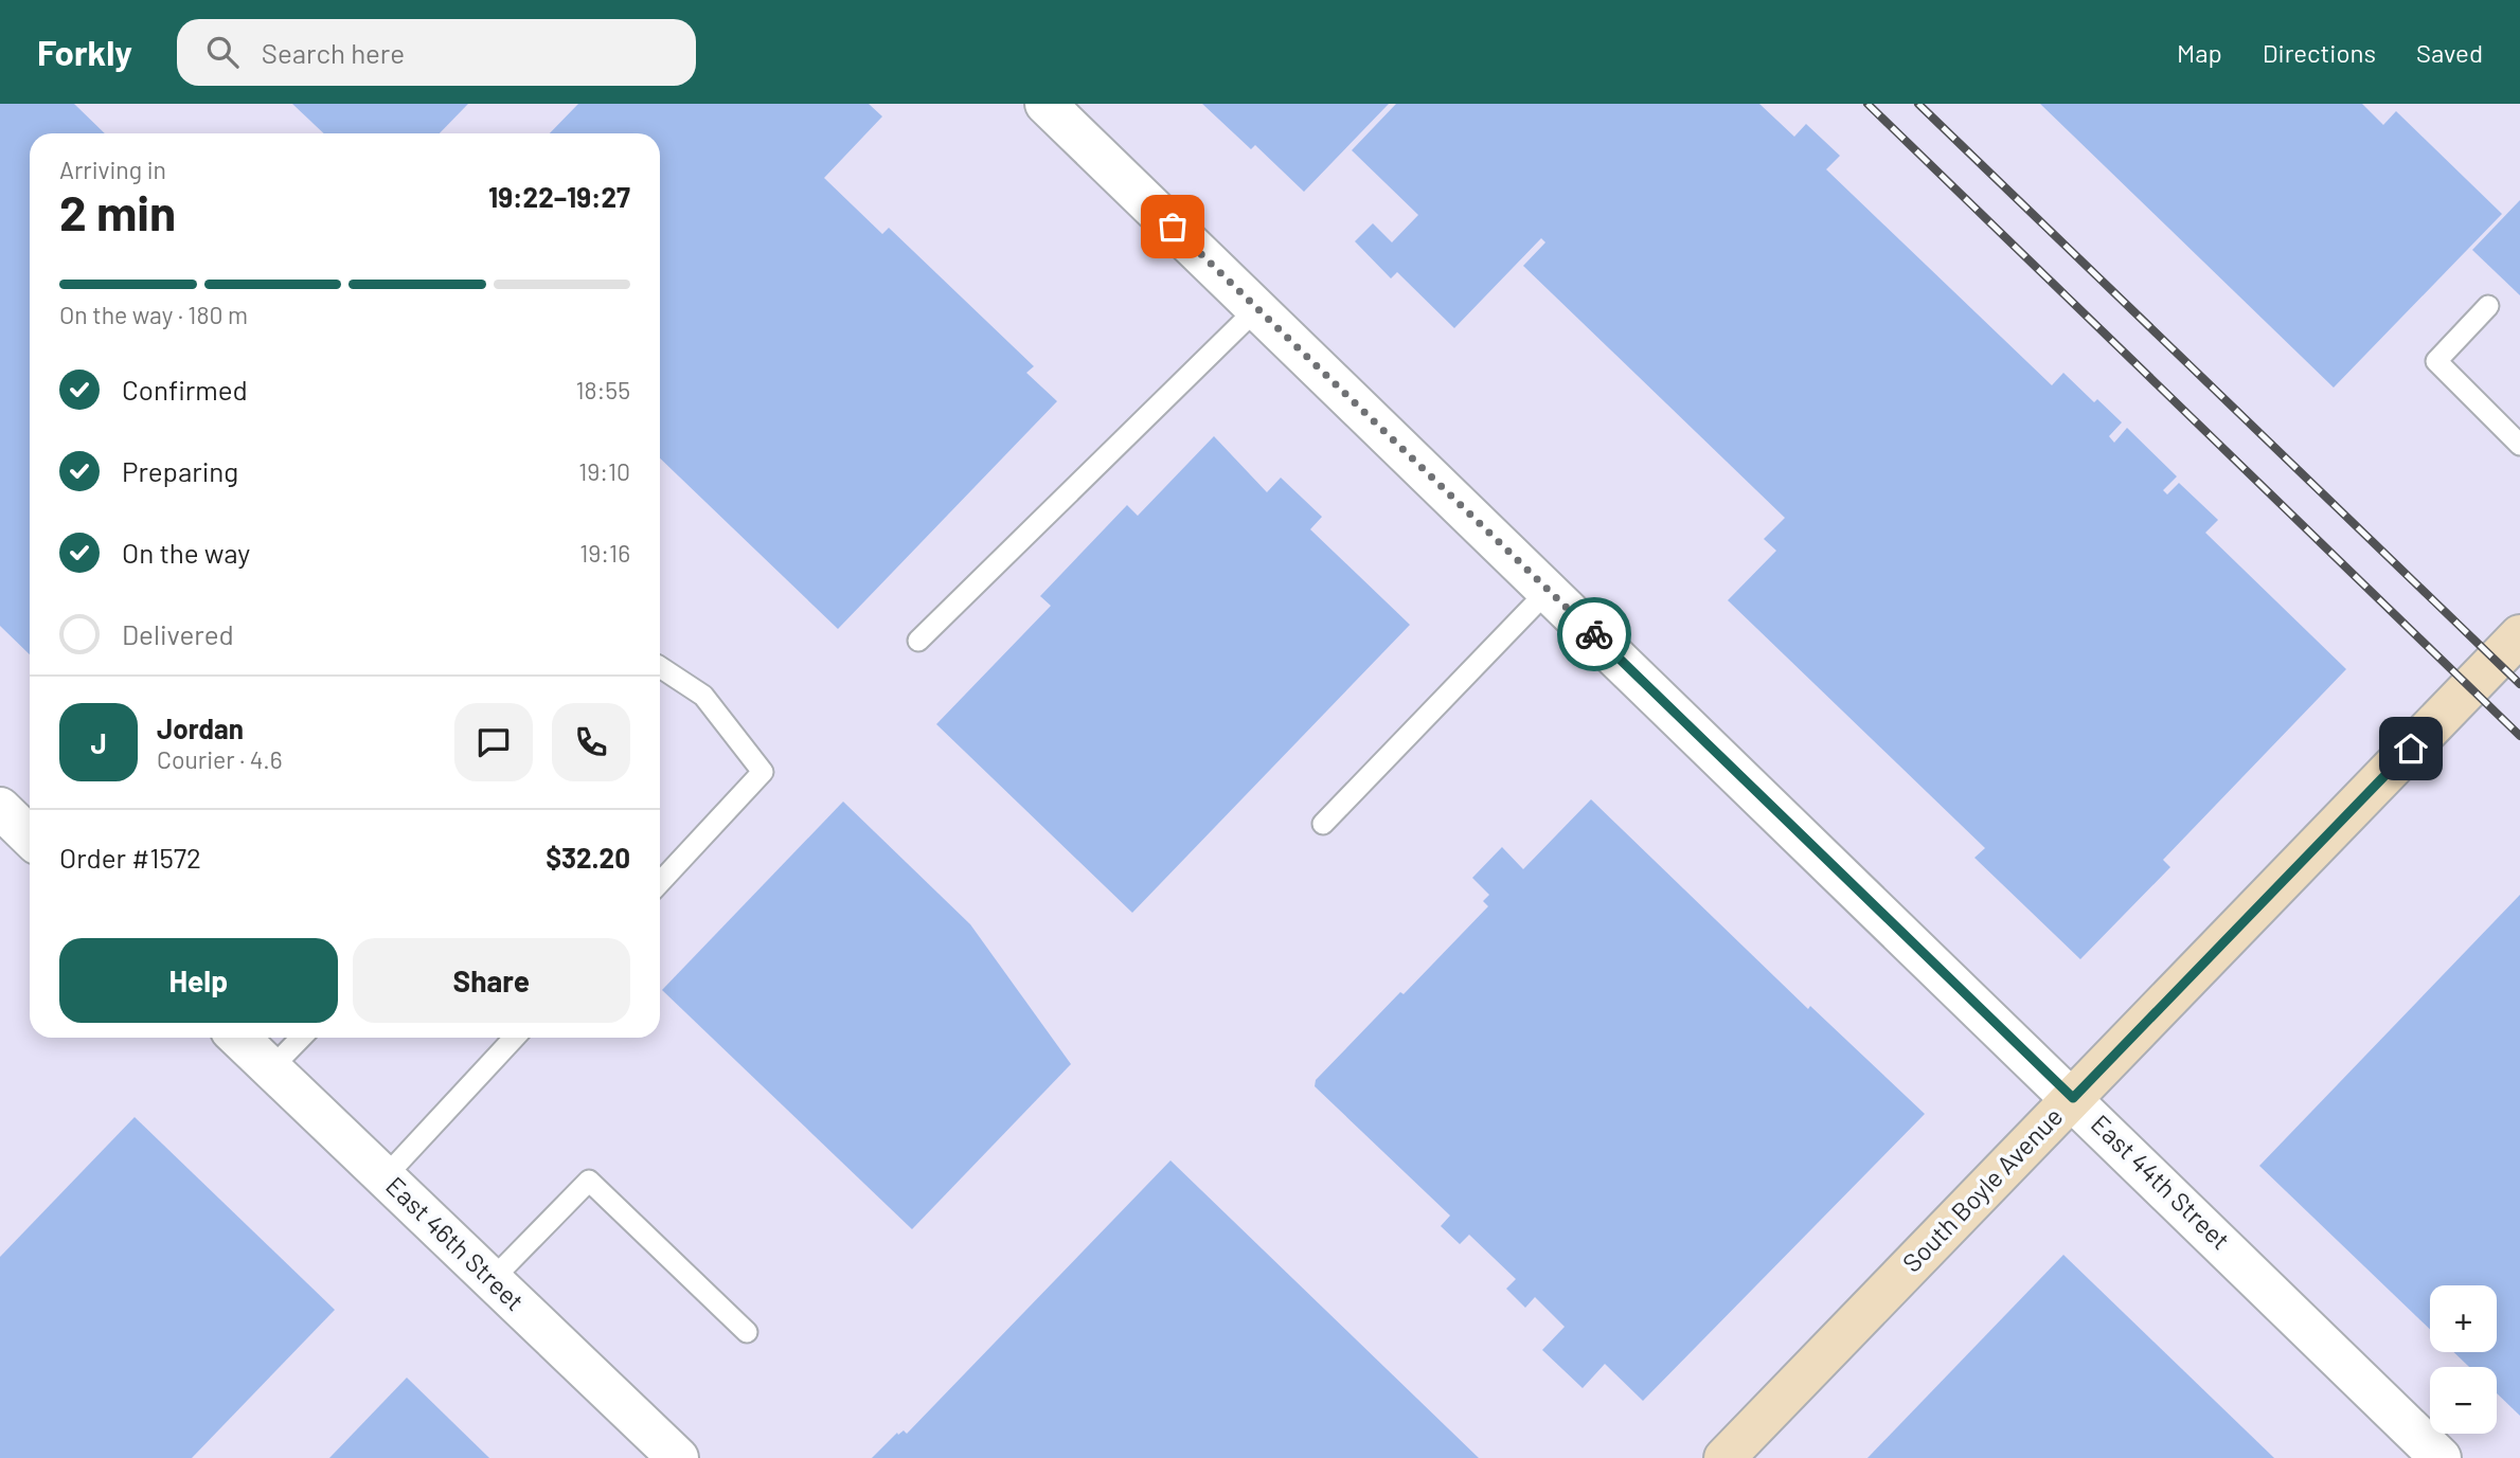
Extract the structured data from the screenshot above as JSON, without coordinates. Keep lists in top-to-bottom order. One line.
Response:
{"streets":{"street":["East 44th Street","South Boyle Avenue","East 46th Street"]},"crossings":[["East 44th Street","South Boyle Avenue"]],"page":{"header":"Forkly","search":"Search here","nav":["Map","Directions","Saved"],"heading":["2 min","Arriving in","19:22–19:27"],"panel":["Jordan","Courier · 4.6","Order #1572","$32.20"],"bar":"On the way · 180 m","list":[["Confirmed","18:55"],["Preparing","19:10"],["On the way","19:16"],"Delivered"],"round":"J","buttons":["Help","Share"],"map_buttons":["+","−"]}}
